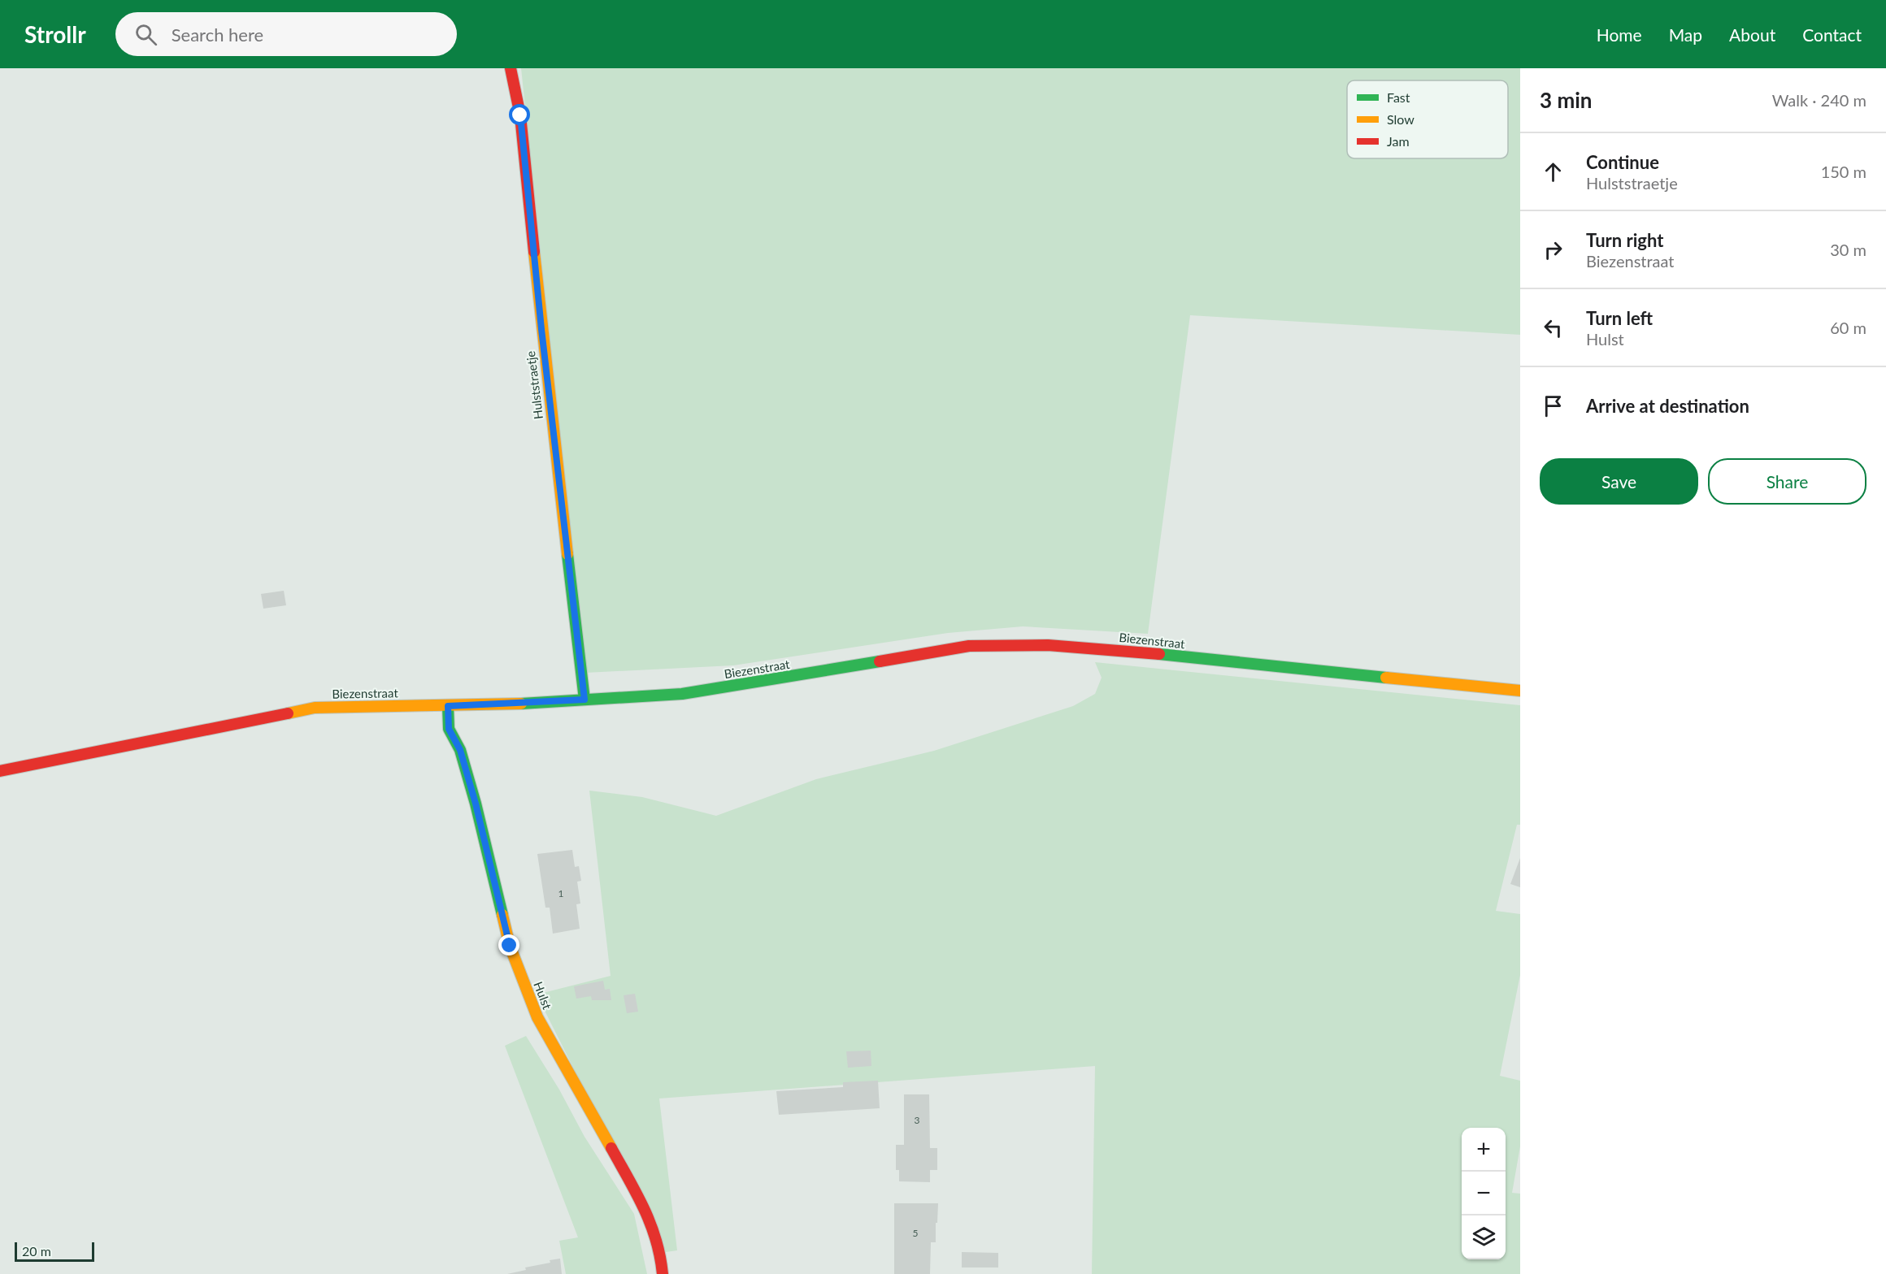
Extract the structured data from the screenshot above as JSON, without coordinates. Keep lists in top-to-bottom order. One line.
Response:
{"streets":{"street":["Hulststraetje","Biezenstraat","Hulst"]},"crossings":[["Hulststraetje","Biezenstraat"],["Biezenstraat","Hulst"]],"house_numbers":["1","3","5"],"legend":["Fast","Slow","Jam"],"scale_bar":"20 m","page":{"header":"Strollr","search":"Search here","nav":["Home","Map","About","Contact"],"heading":["3 min","Walk · 240 m"],"list":[["Continue","Hulststraetje","150 m"],["Turn right","Biezenstraat","30 m"],["Turn left","Hulst","60 m"],"Arrive at destination"],"buttons":["Save","Share"],"map_buttons":["+","−"],"scale":"20 m"}}
